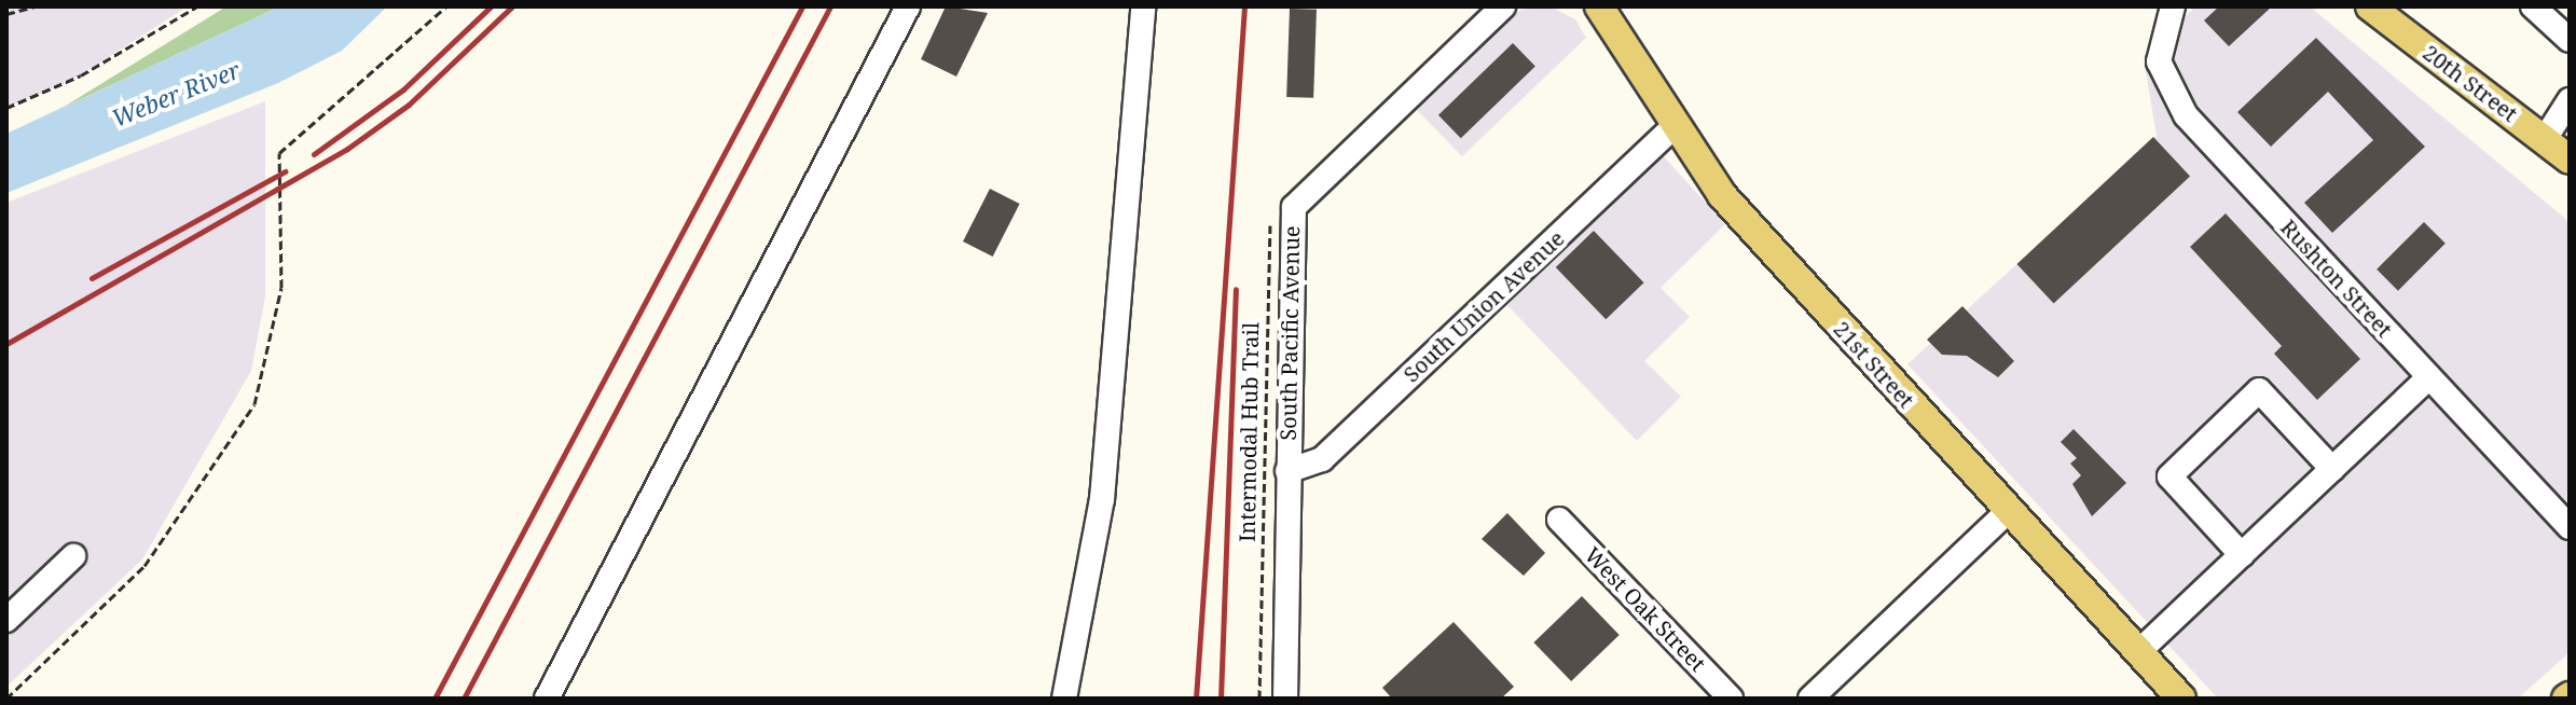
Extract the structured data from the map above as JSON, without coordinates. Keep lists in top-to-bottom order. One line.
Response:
{"streets":{"main road":["20th Street","21st Street"],"street":["Rushton Street","South Union Avenue","South Pacific Avenue","West Oak Street"],"path":["Intermodal Hub Trail"]},"crossings":[["South Union Avenue","South Pacific Avenue"],["South Union Avenue","21st Street"]],"water":["Weber River"]}
